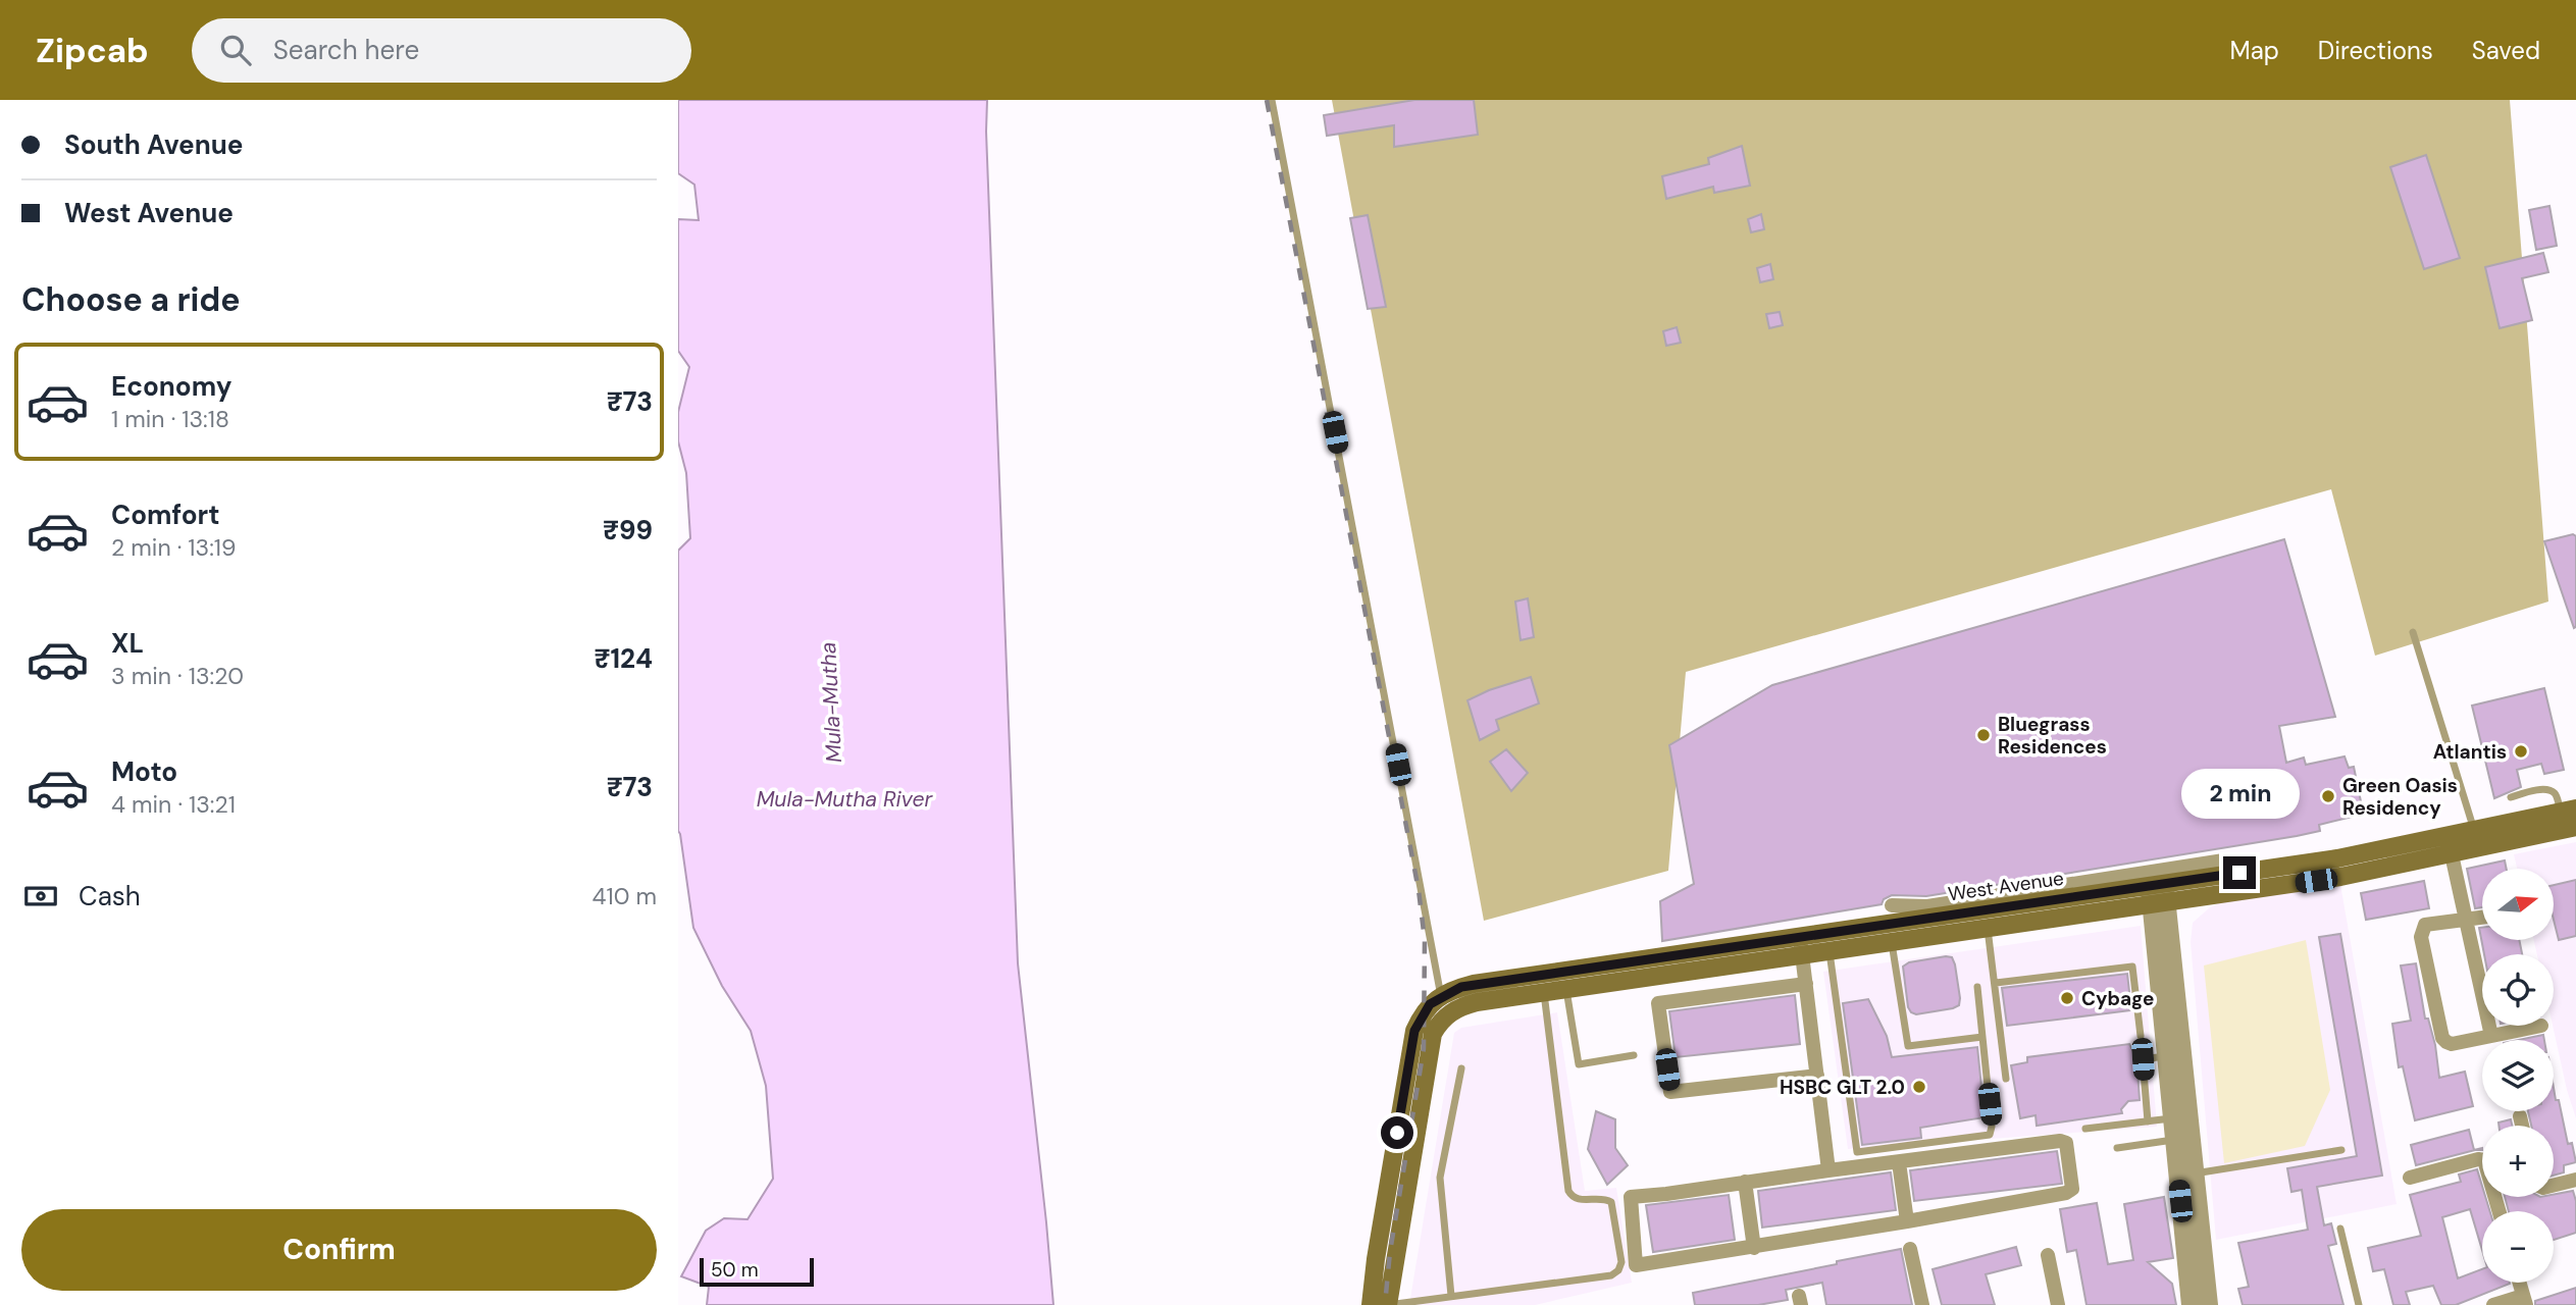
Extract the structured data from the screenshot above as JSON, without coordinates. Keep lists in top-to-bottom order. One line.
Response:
{"streets":{"main road":["West Avenue"]},"water":["Mula-Mutha","Mula-Mutha River"],"places":["Bluegrass Residences","Atlantis","Green Oasis Residency","Cybage","HSBC GLT 2.0"],"scale_bar":"50 m","north":"right","page":{"header":"Zipcab","search":"Search here","nav":["Map","Directions","Saved"],"banner":["South Avenue","West Avenue"],"heading":"Choose a ride","list":[{"name":"Economy","note":"1 min · 13:18","value":"₹73"},{"name":"Comfort","note":"2 min · 13:19","value":"₹99"},{"name":"XL","note":"3 min · 13:20","value":"₹124"},{"name":"Moto","note":"4 min · 13:21","value":"₹73"}],"bubble":"2 min","pay":["Cash","410 m"],"map_buttons":["+","−"],"buttons":"Confirm","scale":"50 m"}}
